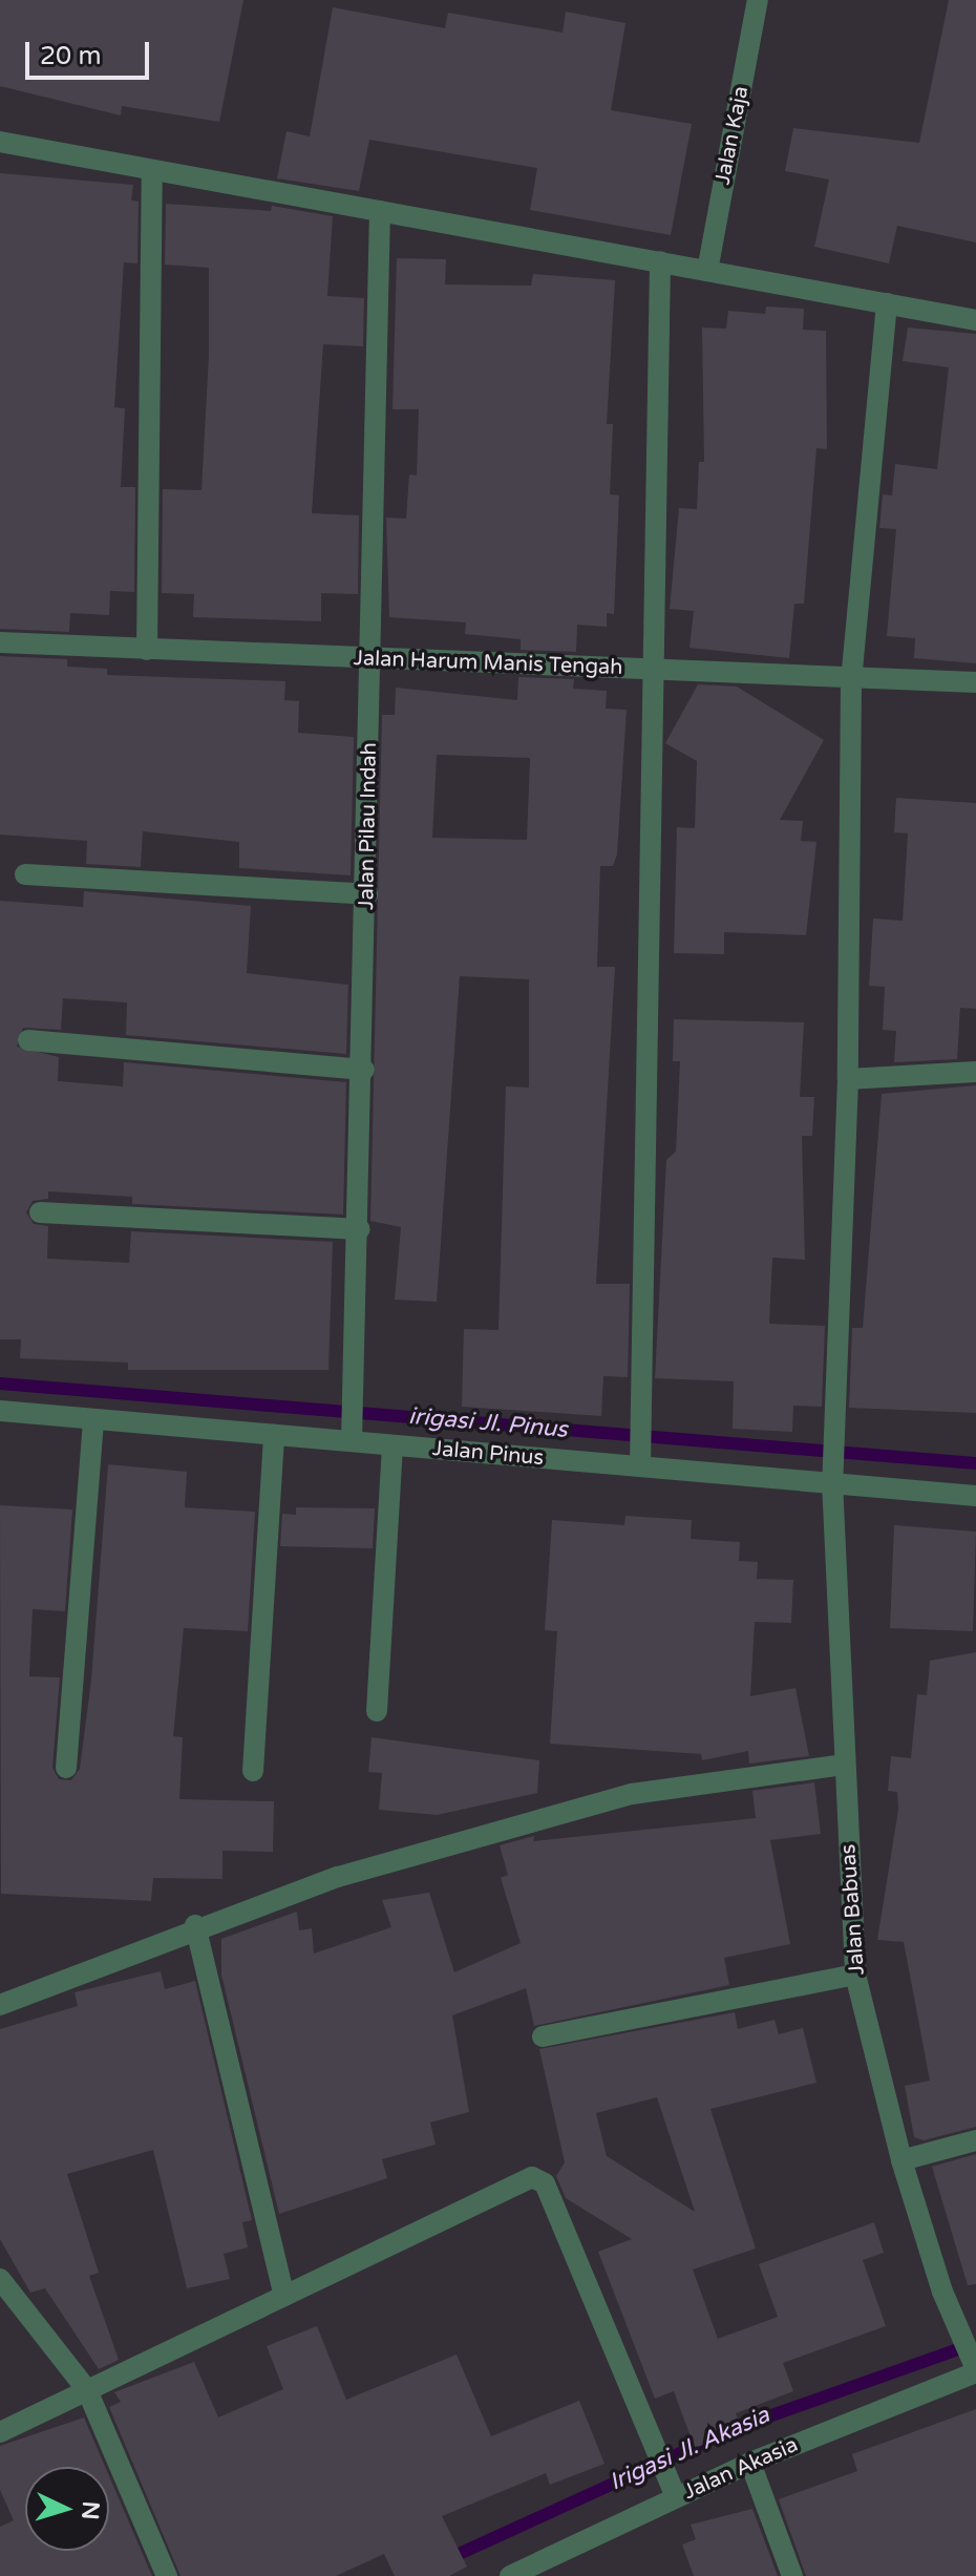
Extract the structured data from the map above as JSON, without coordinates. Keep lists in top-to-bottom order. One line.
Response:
{"streets":{"street":["Jalan Kaja","Jalan Harum Manis Tengah","Jalan Pilau Indah","Jalan Pinus","Jalan Babuas","Jalan Akasia"]},"crossings":[["Jalan Harum Manis Tengah","Jalan Pilau Indah"],["Jalan Harum Manis Tengah","Jalan Babuas"],["Jalan Pilau Indah","Jalan Pinus"],["Jalan Pinus","Jalan Babuas"],["Jalan Babuas","Jalan Akasia"]],"water":["irigasi Jl. Pinus","Irigasi Jl. Akasia"],"scale_bar":"20 m","north":"right"}
